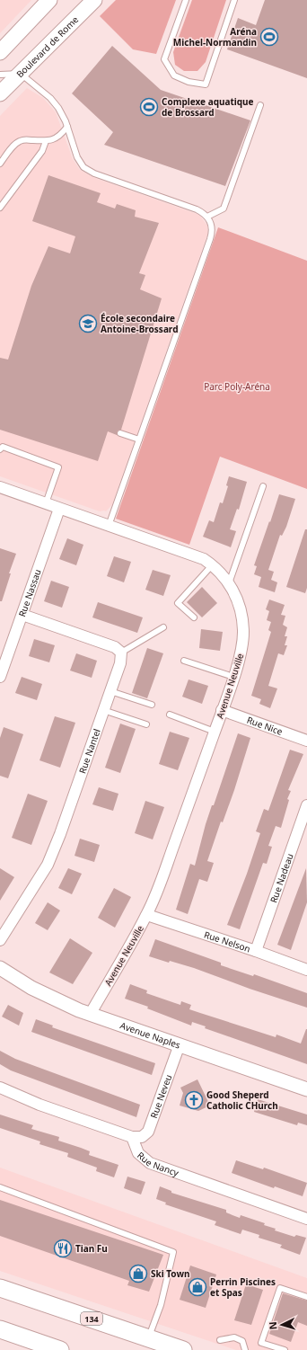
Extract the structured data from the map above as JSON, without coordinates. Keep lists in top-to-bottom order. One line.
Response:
{"streets":{"main road":["Boulevard de Rome","134"],"street":["Rue Nassau","Avenue Neuville","Rue Nice","Rue Nantel","Rue Nadeau","Rue Nelson","Avenue Naples","Rue Neveu","Rue Nancy"]},"crossings":[["Rue Nassau","Avenue Neuville"],["Avenue Neuville","Rue Nice"],["Avenue Neuville","Rue Nelson"],["Avenue Neuville","Avenue Naples"],["Rue Nadeau","Rue Nelson"],["Avenue Naples","Rue Neveu"],["Rue Neveu","Rue Nancy"]],"parks":["Parc Poly-Aréna"],"places":{"sports":["Aréna Michel-Normandin","Complexe aquatique de Brossard"],"school or university":["École secondaire Antoine-Brossard"],"church":["Good Sheperd Catholic CHurch"],"restaurant":["Tian Fu"],"shop":["Ski Town","Perrin Piscines et Spas"]},"north":"left"}
